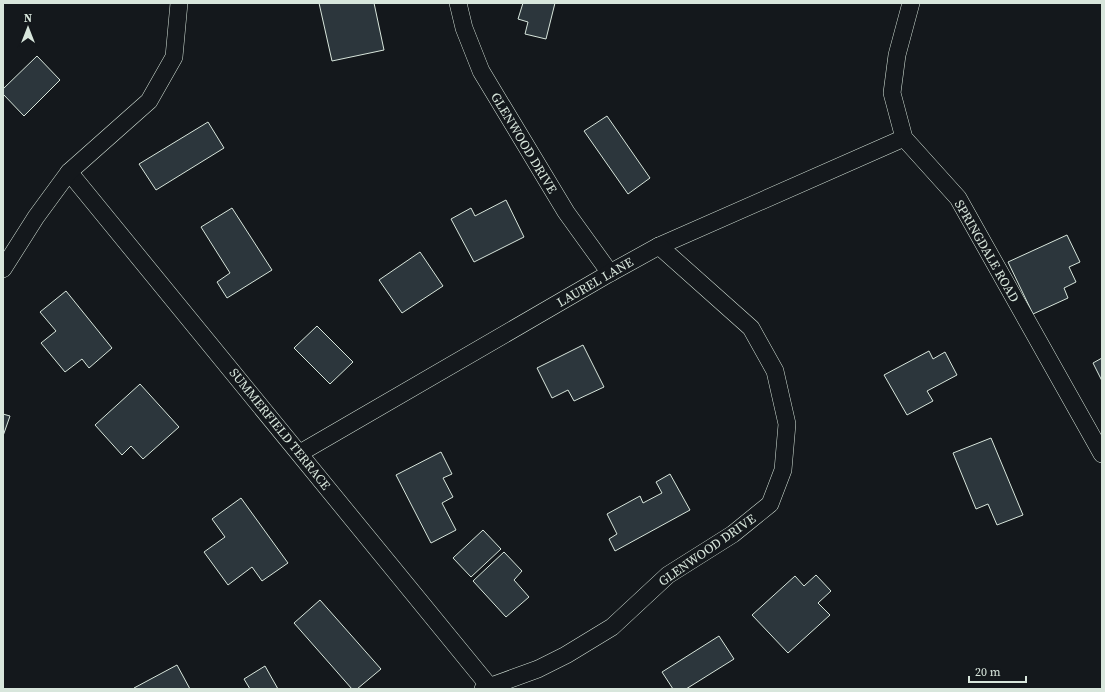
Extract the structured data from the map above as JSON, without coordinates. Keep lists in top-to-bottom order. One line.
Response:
{"streets":{"street":["GLENWOOD DRIVE","SPRINGDALE ROAD","LAUREL LANE","SUMMERFIELD TERRACE"]},"crossings":[["GLENWOOD DRIVE","LAUREL LANE"],["GLENWOOD DRIVE","SUMMERFIELD TERRACE"],["SPRINGDALE ROAD","LAUREL LANE"],["LAUREL LANE","SUMMERFIELD TERRACE"]],"scale_bar":"20 m","north":"top"}
